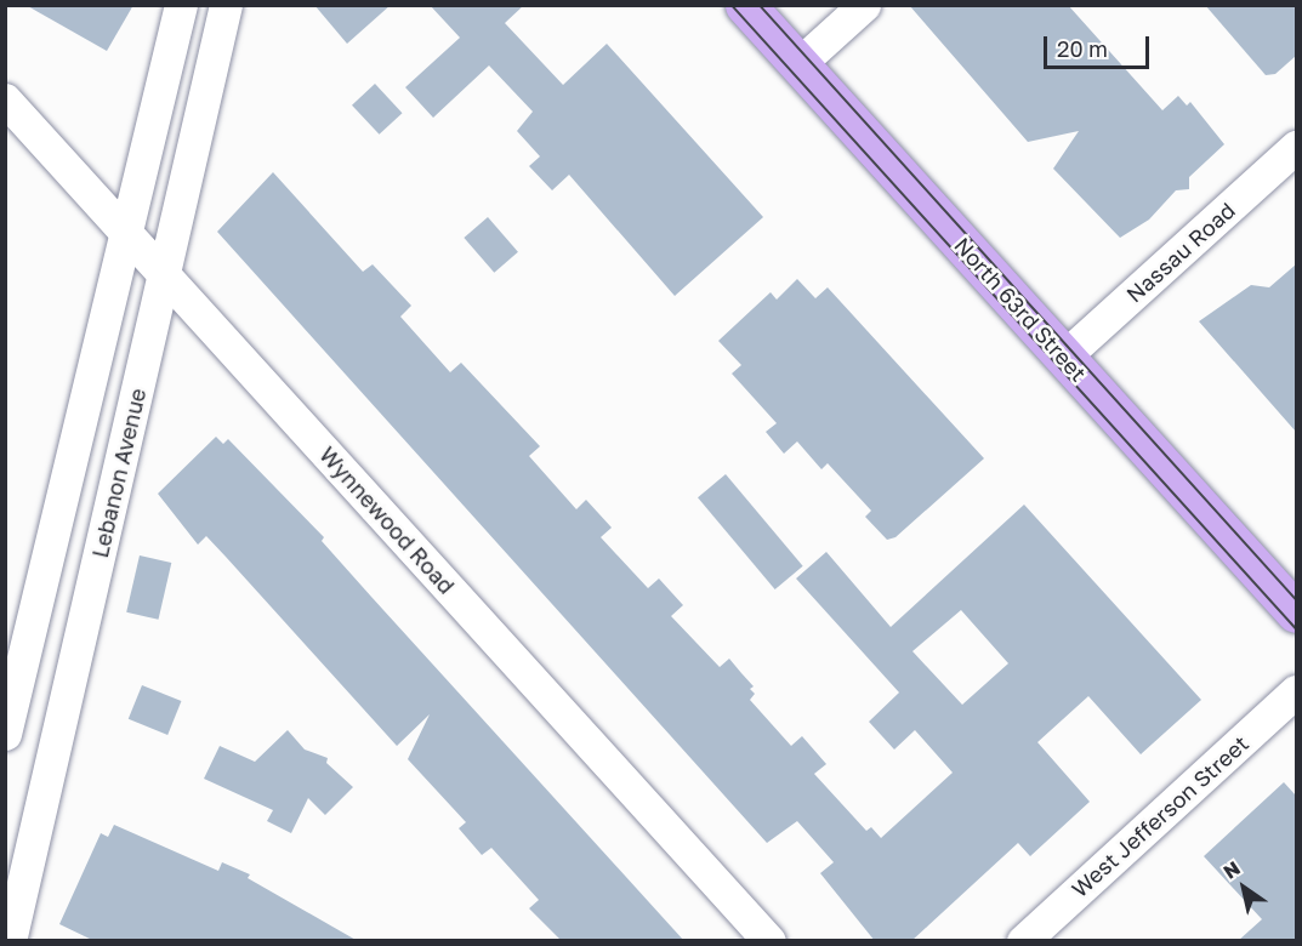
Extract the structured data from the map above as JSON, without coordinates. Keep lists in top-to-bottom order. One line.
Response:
{"streets":{"main road":["North 63rd Street"],"street":["Nassau Road","Lebanon Avenue","Wynnewood Road","West Jefferson Street"]},"crossings":[["Nassau Road","North 63rd Street"],["Lebanon Avenue","Wynnewood Road"]],"scale_bar":"20 m","north":"top left"}
